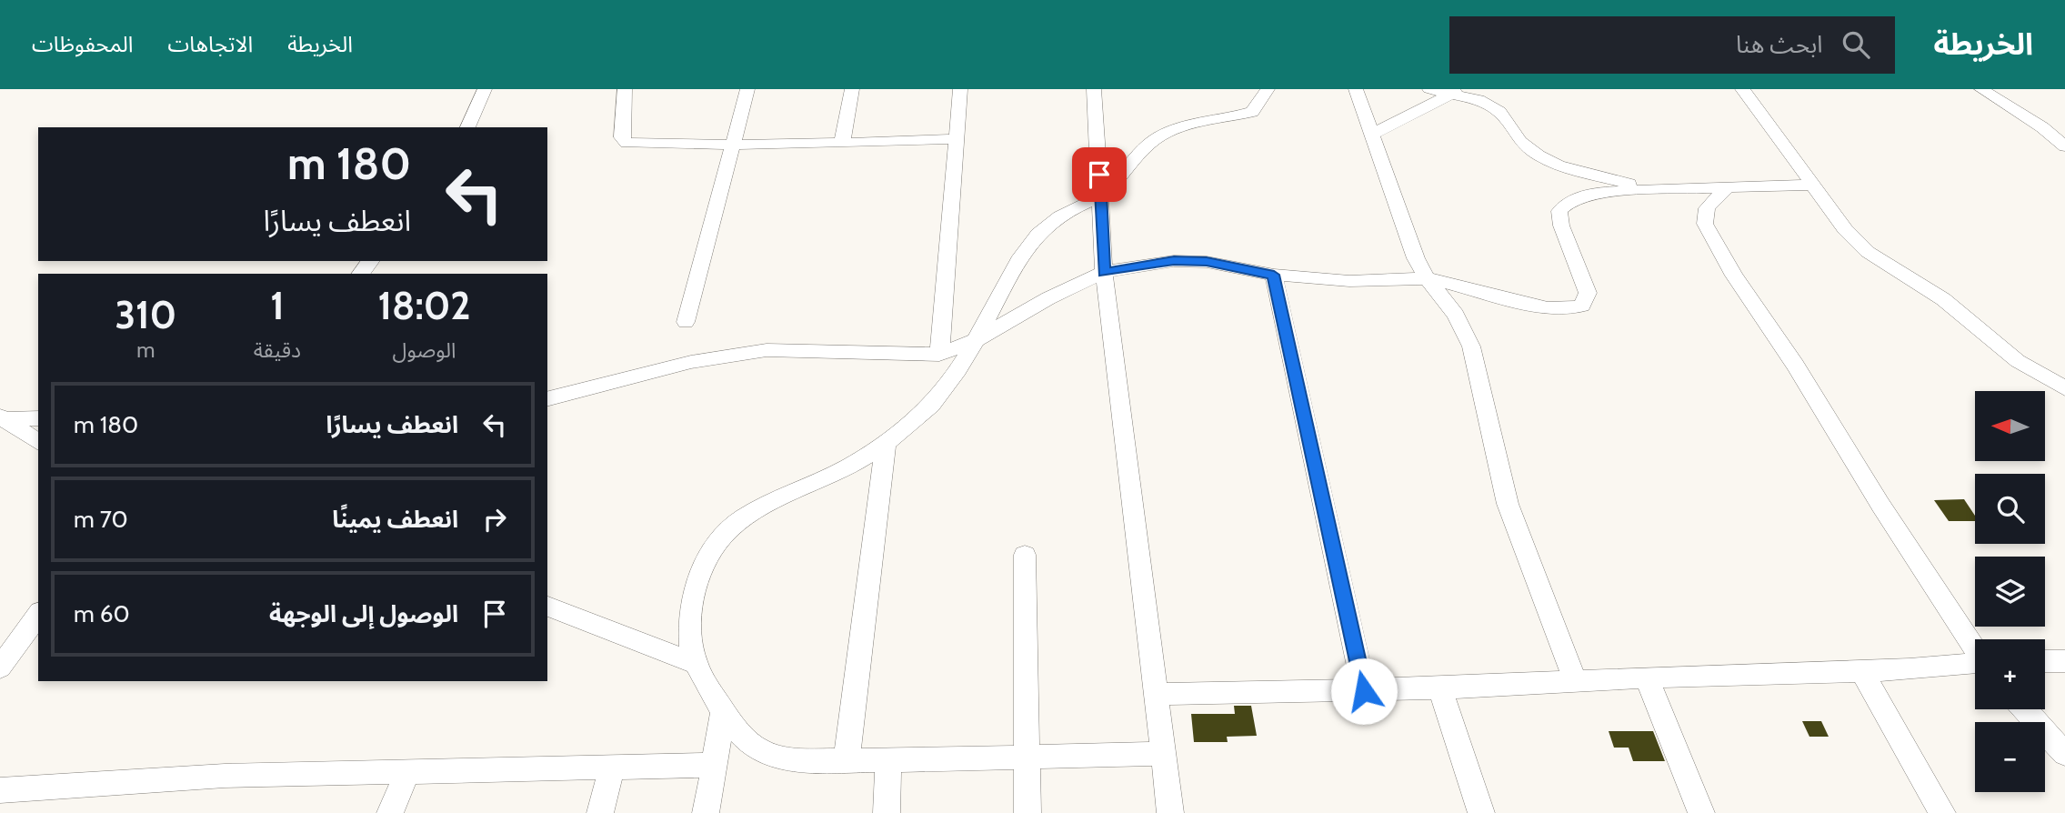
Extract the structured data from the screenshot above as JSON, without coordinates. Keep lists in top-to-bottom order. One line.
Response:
{"north":"left","page":{"header":"الخريطة","search":"ابحث هنا","nav":["الخريطة","الاتجاهات","المحفوظات"],"turn":["180 m","انعطف يسارًا"],"eta":["18:02","الوصول","1","دقيقة","310","m"],"list":[{"name":"انعطف يسارًا","value":"180 m"},{"name":"انعطف يمينًا","value":"70 m"},{"name":"الوصول إلى الوجهة","value":"60 m"}],"map_buttons":["+","−"]}}
